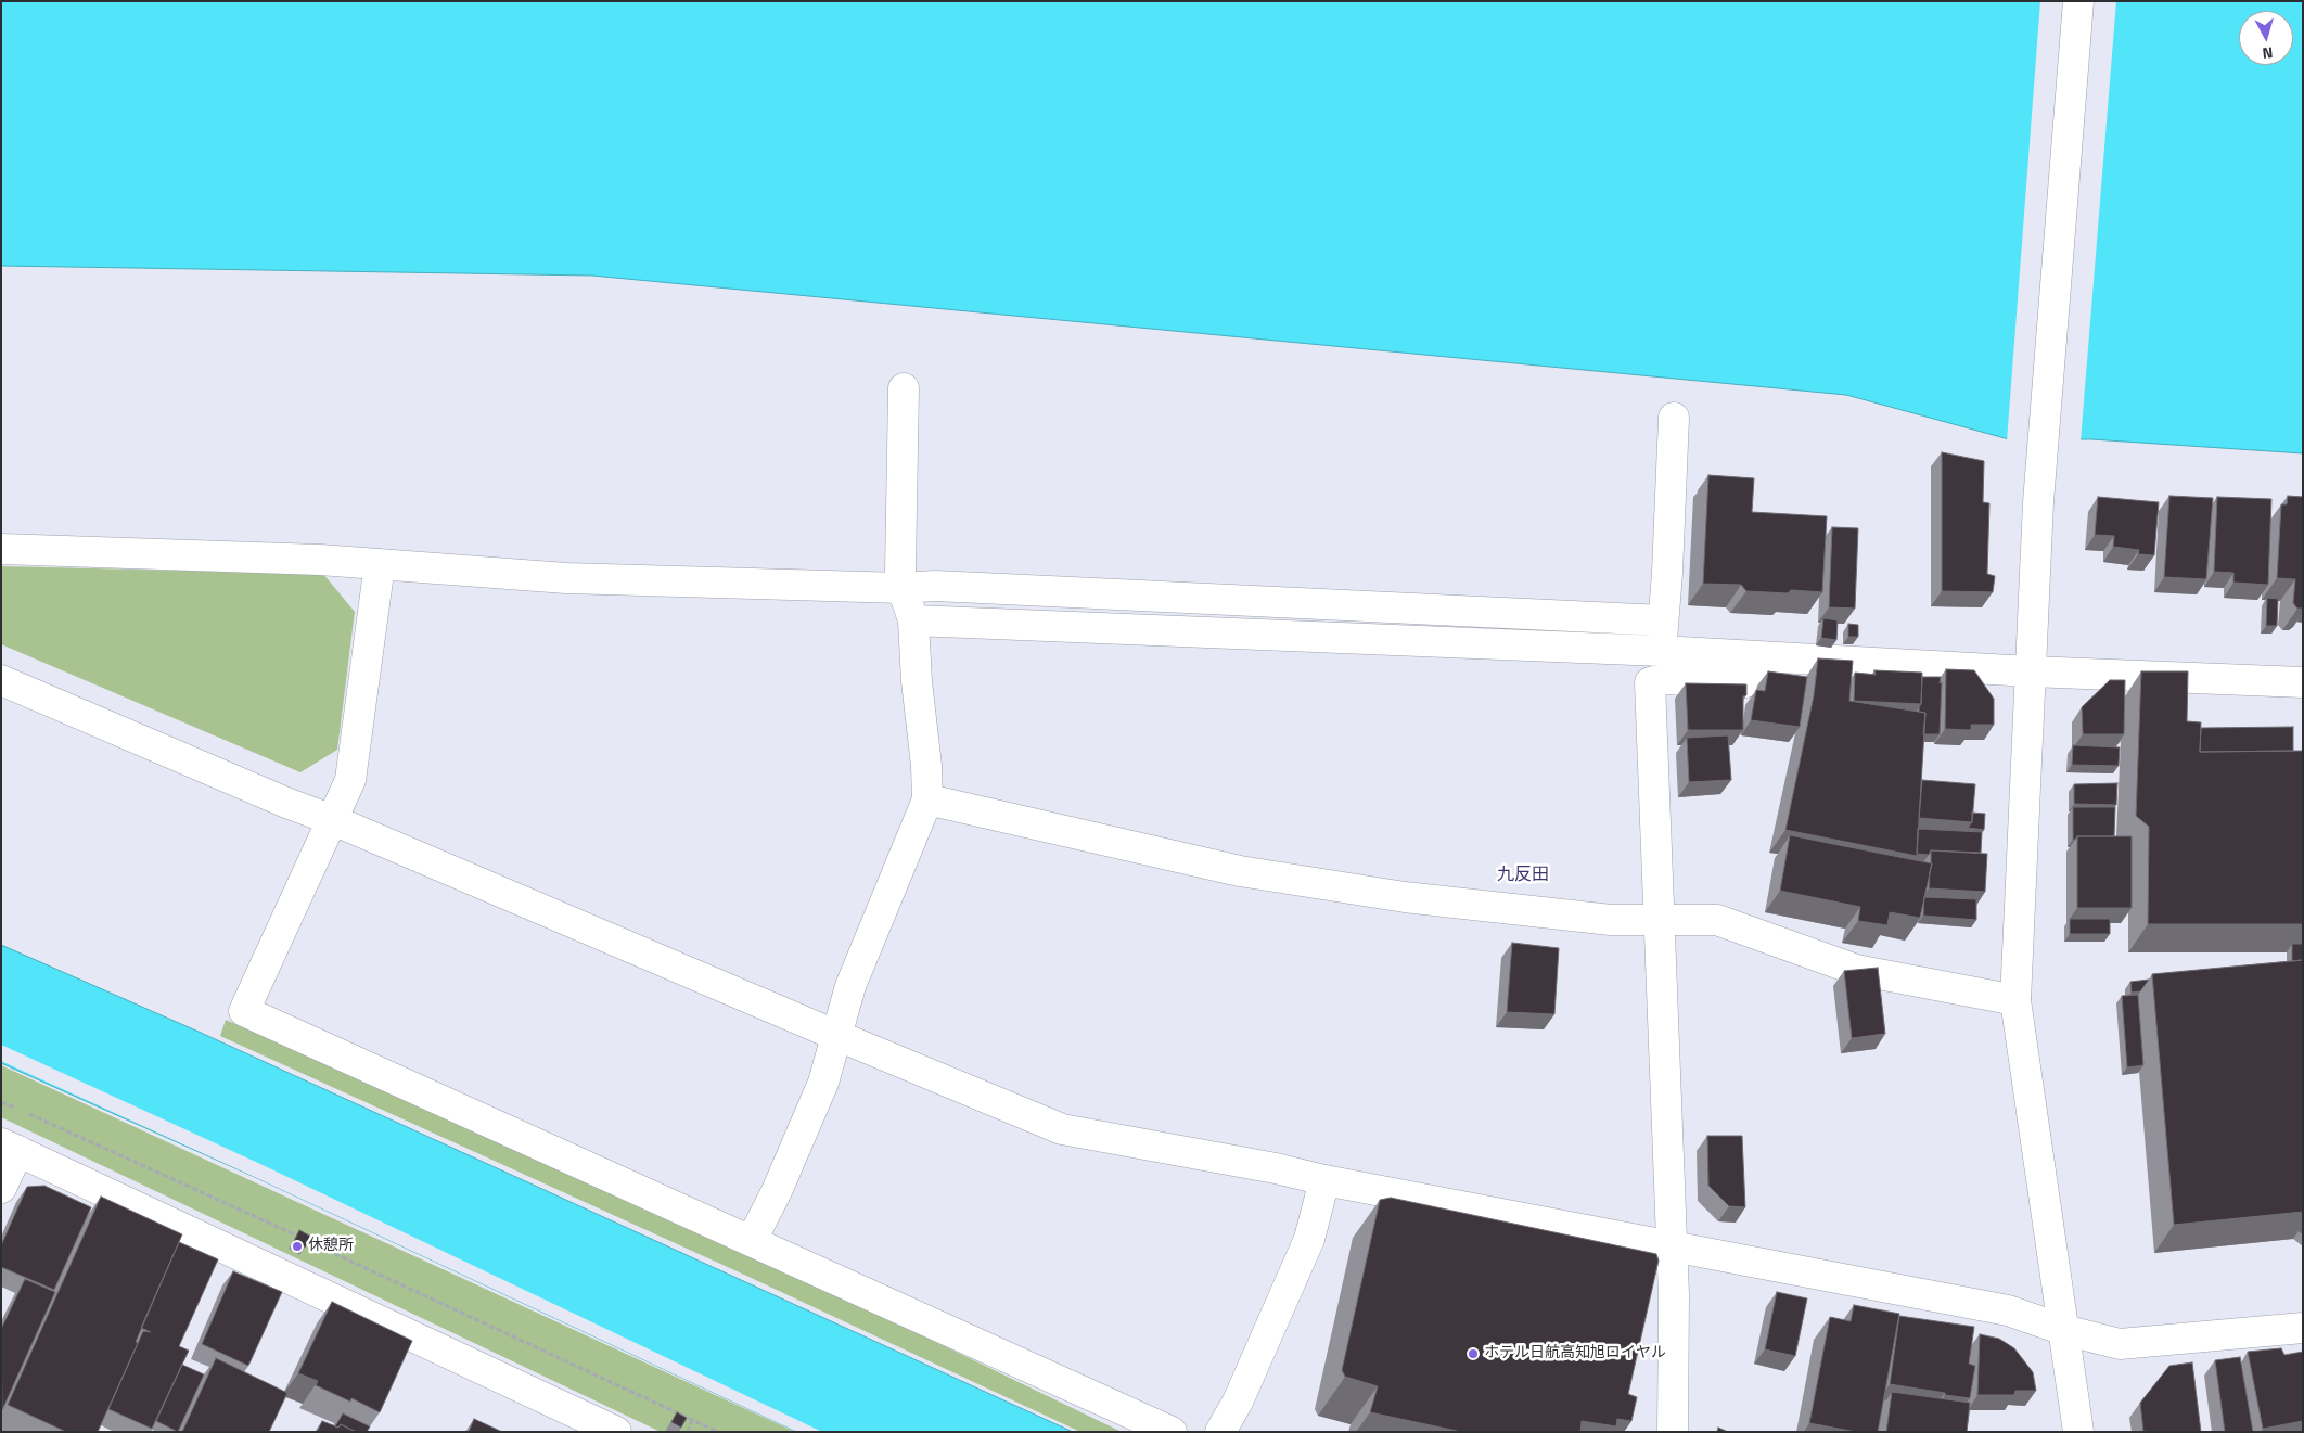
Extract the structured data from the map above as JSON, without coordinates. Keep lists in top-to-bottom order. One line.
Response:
{"districts":["九反田"],"places":["休憩所","ホテル日航高知旭ロイヤル"],"north":"bottom"}
